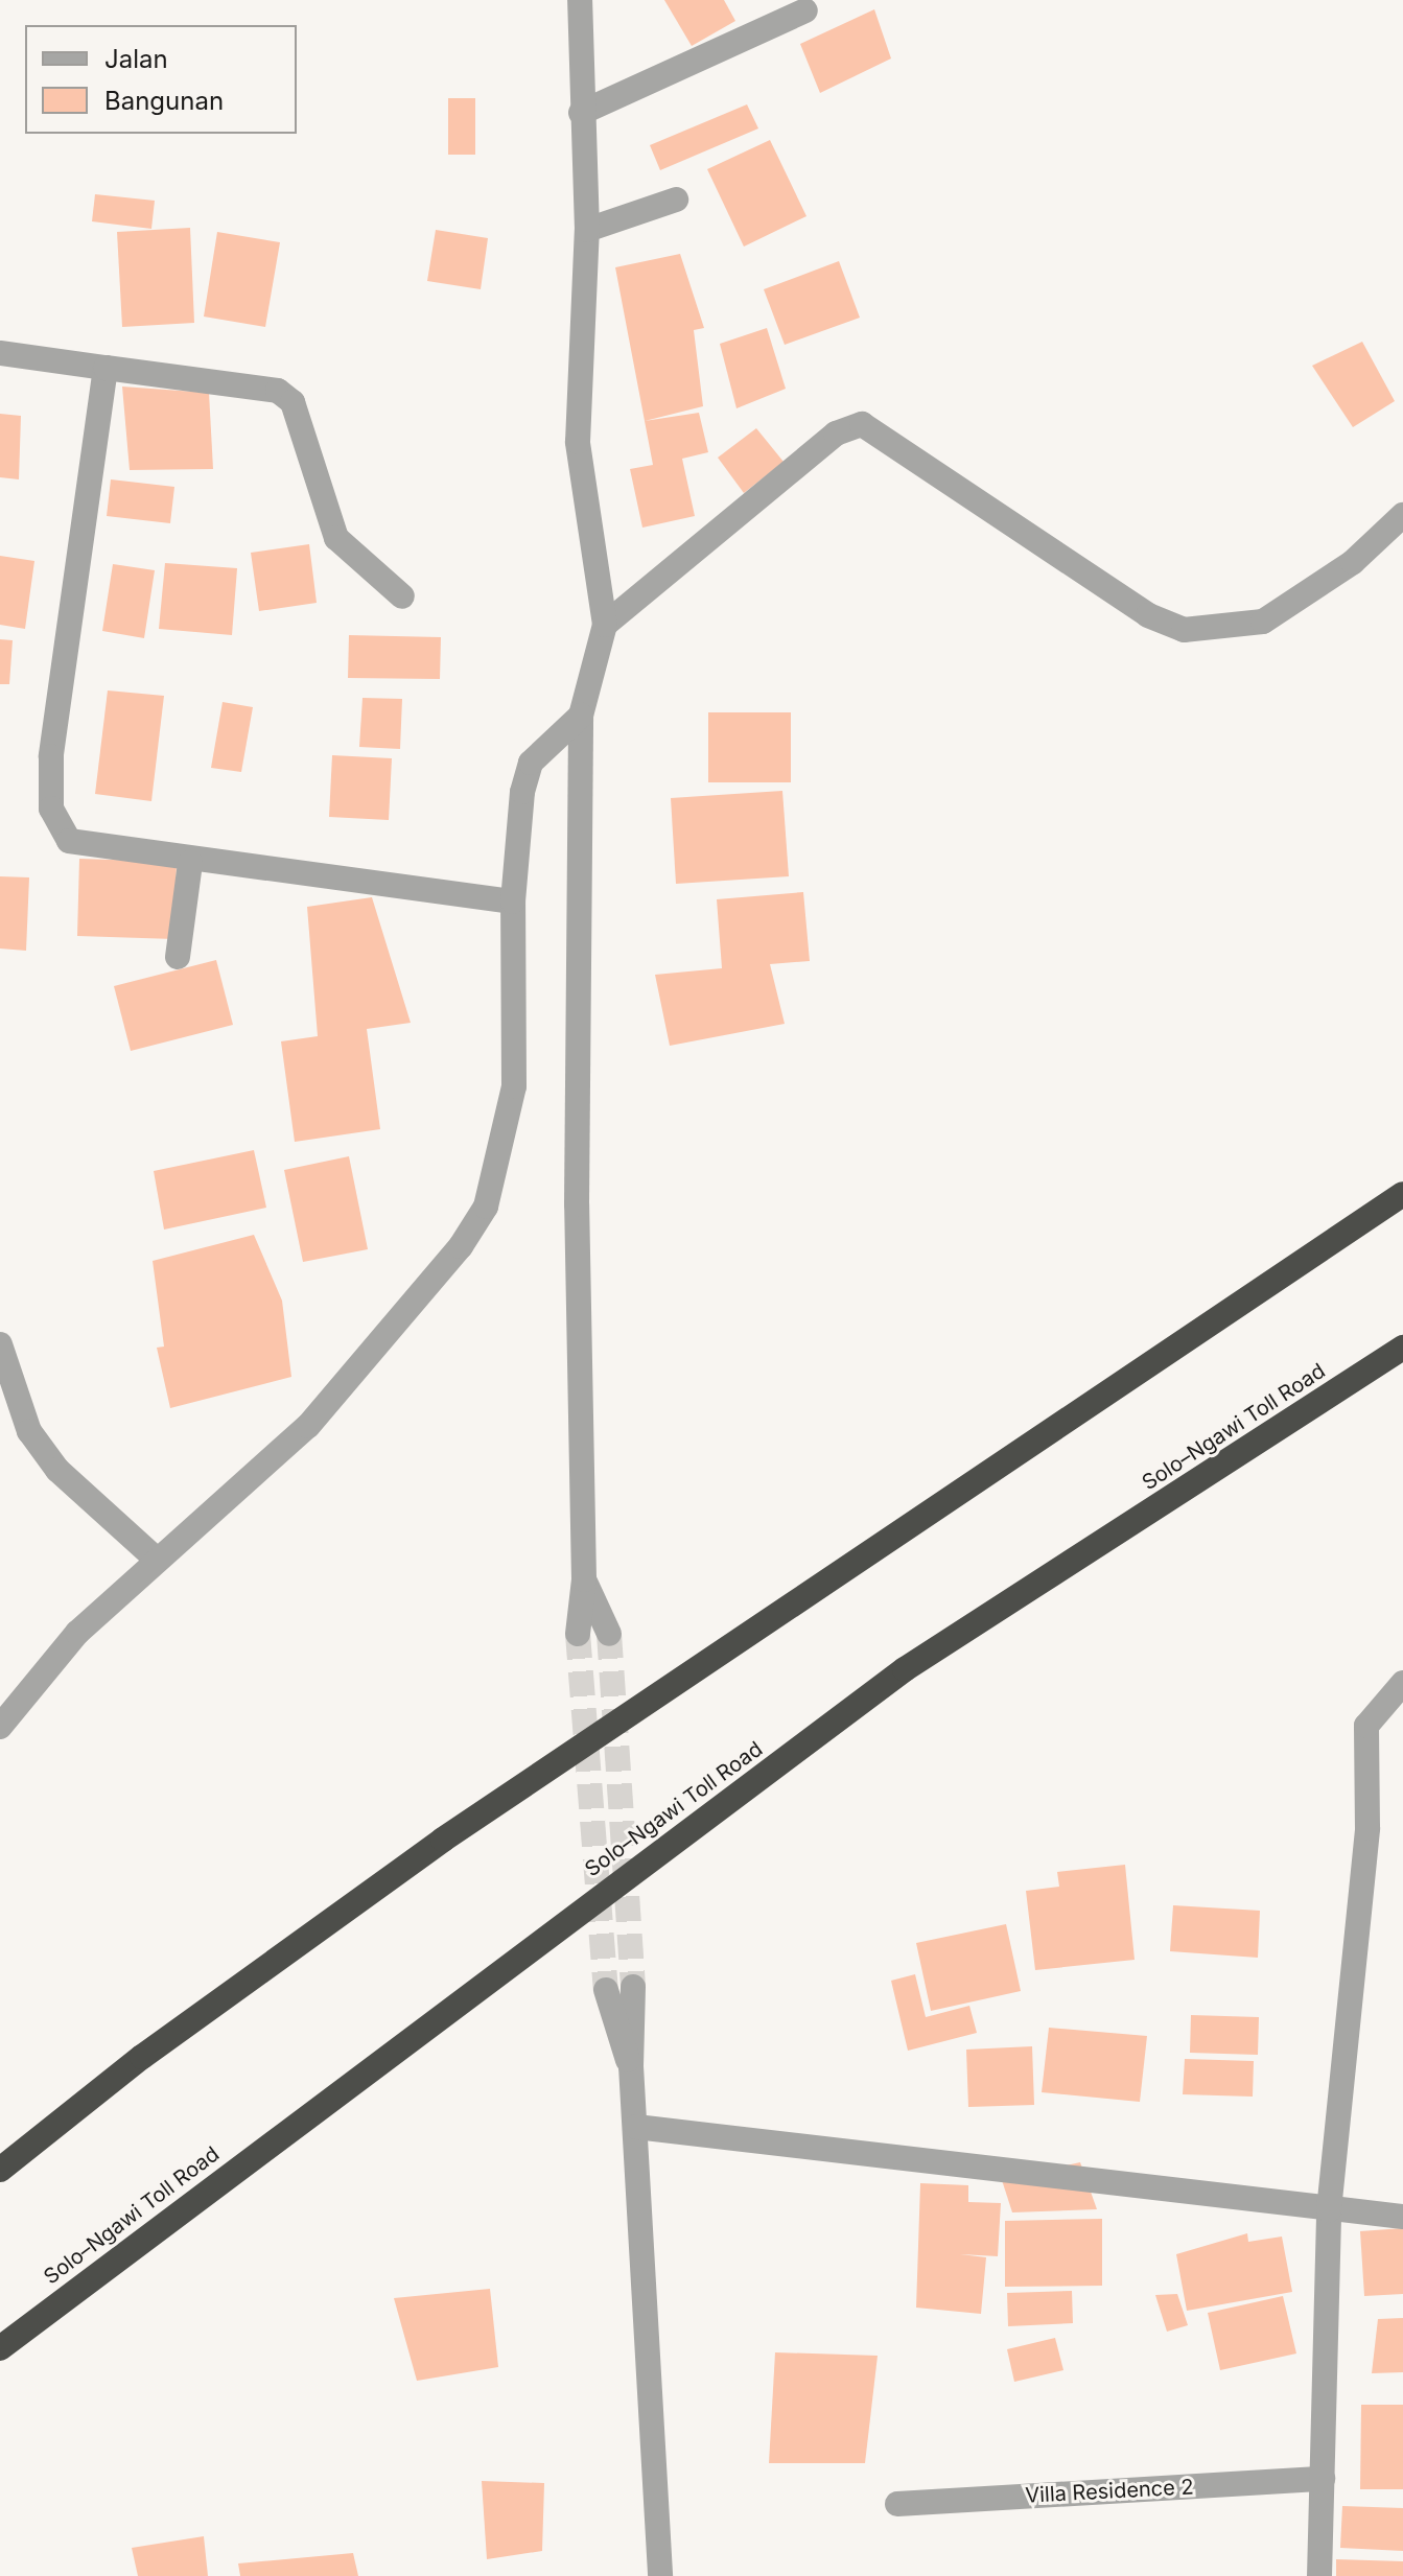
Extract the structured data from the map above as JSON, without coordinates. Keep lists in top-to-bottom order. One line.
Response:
{"streets":{"highway":["Solo–Ngawi Toll Road"],"street":["Villa Residence 2"]},"legend":["Jalan","Bangunan"]}
